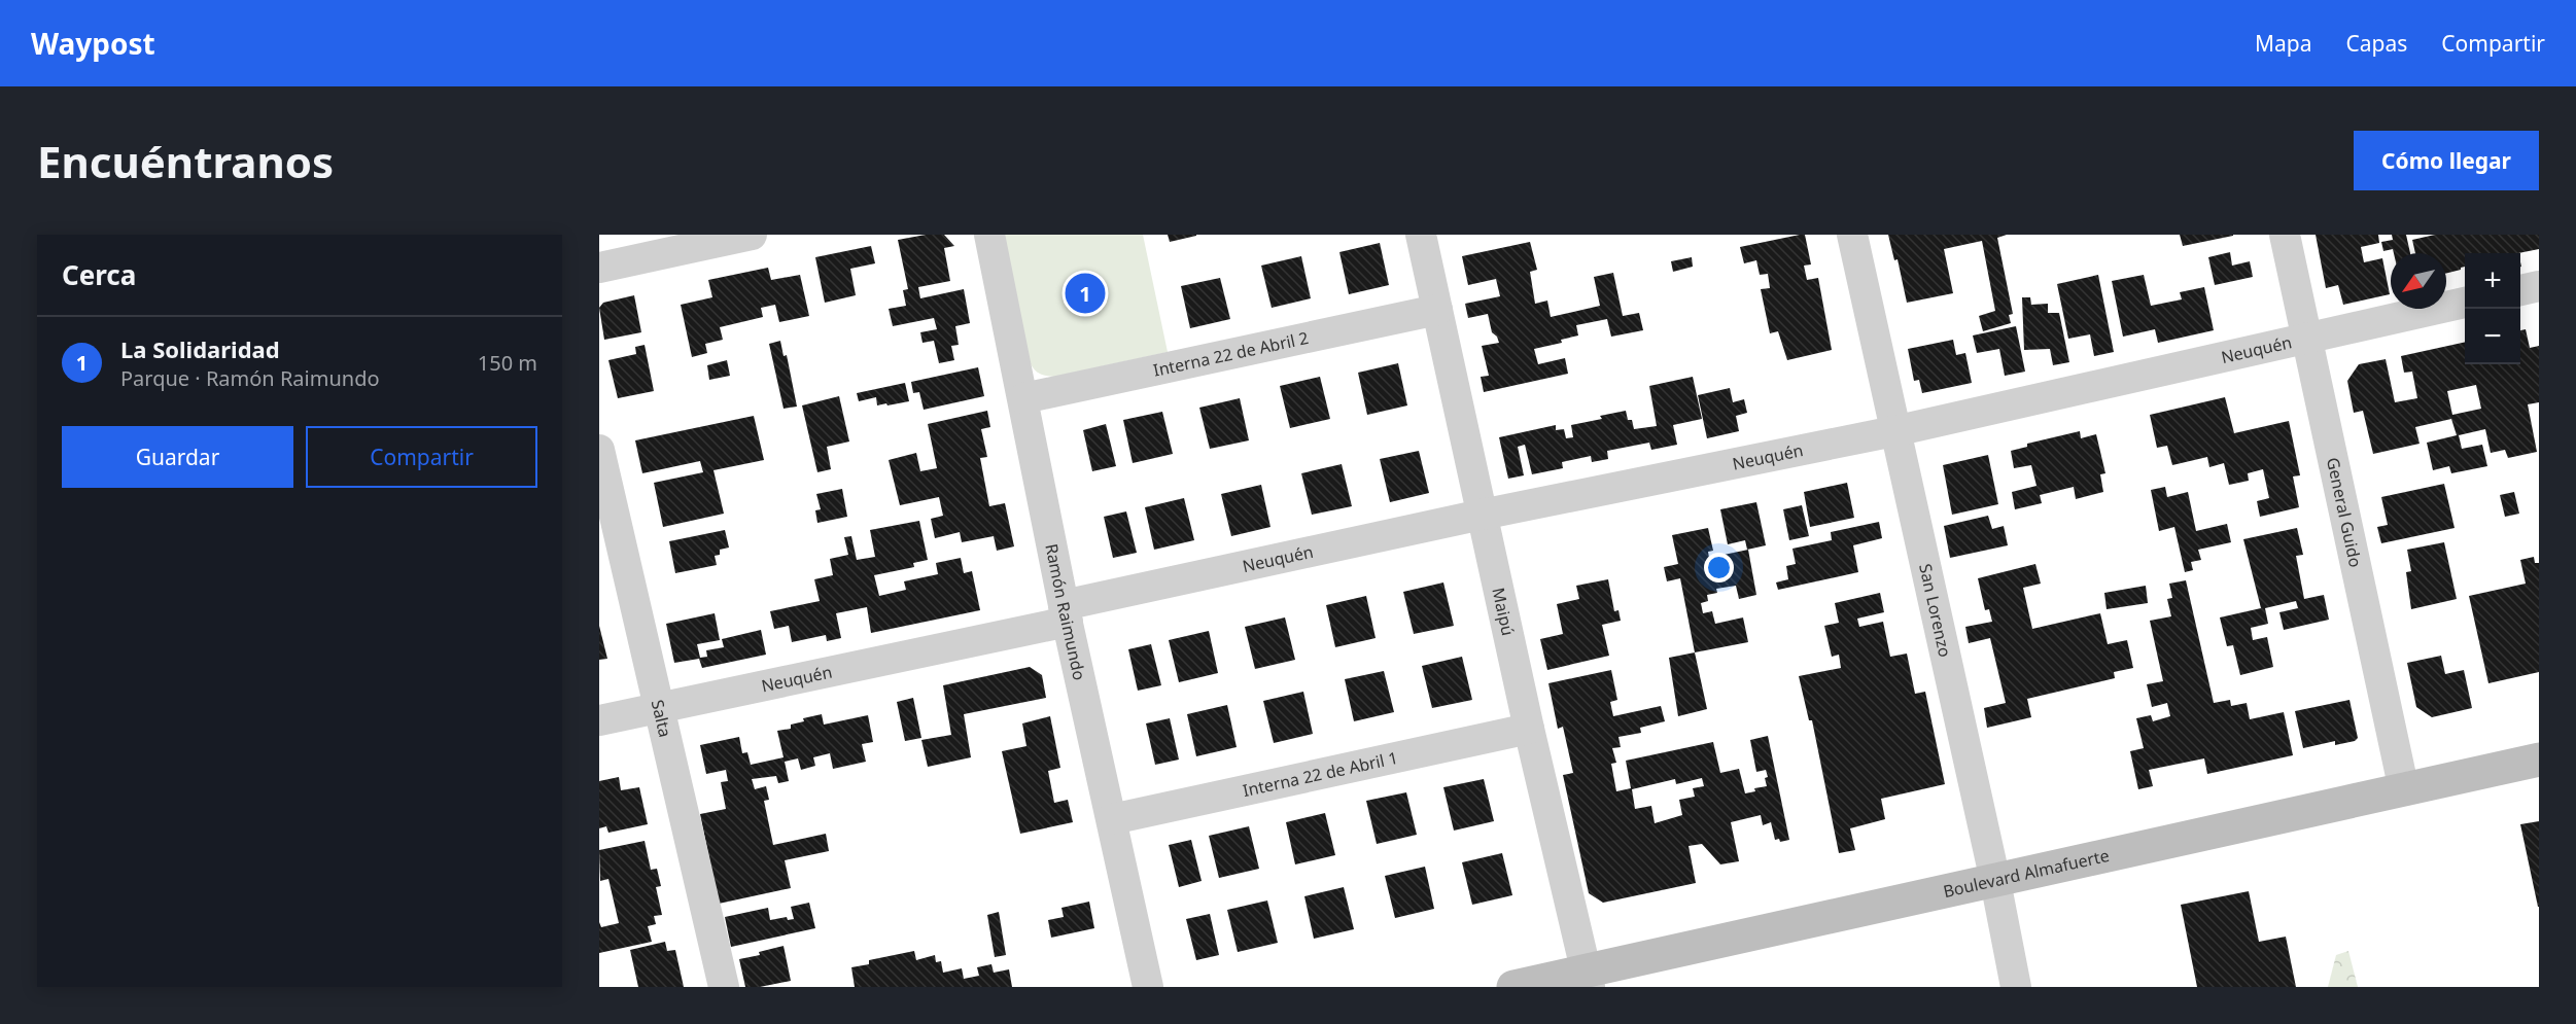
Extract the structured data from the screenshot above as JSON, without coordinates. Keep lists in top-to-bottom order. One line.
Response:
{"streets":{"main road":["Boulevard Almafuerte"],"street":["Neuquén","Interna 22 de Abril 2","General Guido","San Lorenzo","Ramón Raimundo","Maipú","Salta","Interna 22 de Abril 1"]},"crossings":[["Neuquén","General Guido"],["Neuquén","San Lorenzo"],["Neuquén","Ramón Raimundo"],["Neuquén","Maipú"],["Neuquén","Salta"],["Interna 22 de Abril 2","Ramón Raimundo"],["Interna 22 de Abril 2","Maipú"],["General Guido","Boulevard Almafuerte"],["San Lorenzo","Boulevard Almafuerte"],["Ramón Raimundo","Interna 22 de Abril 1"],["Maipú","Interna 22 de Abril 1"],["Maipú","Boulevard Almafuerte"]],"north":"bottom left","page":{"header":"Waypost","nav":["Mapa","Capas","Compartir"],"buttons":["Cómo llegar",["Guardar","Compartir"]],"title":"Encuéntranos","heading":"Cerca","map_buttons":["+","−"],"pins":"1","list":[{"mark":"1","name":"La Solidaridad","note":"Parque · Ramón Raimundo","value":"150 m"}]}}
